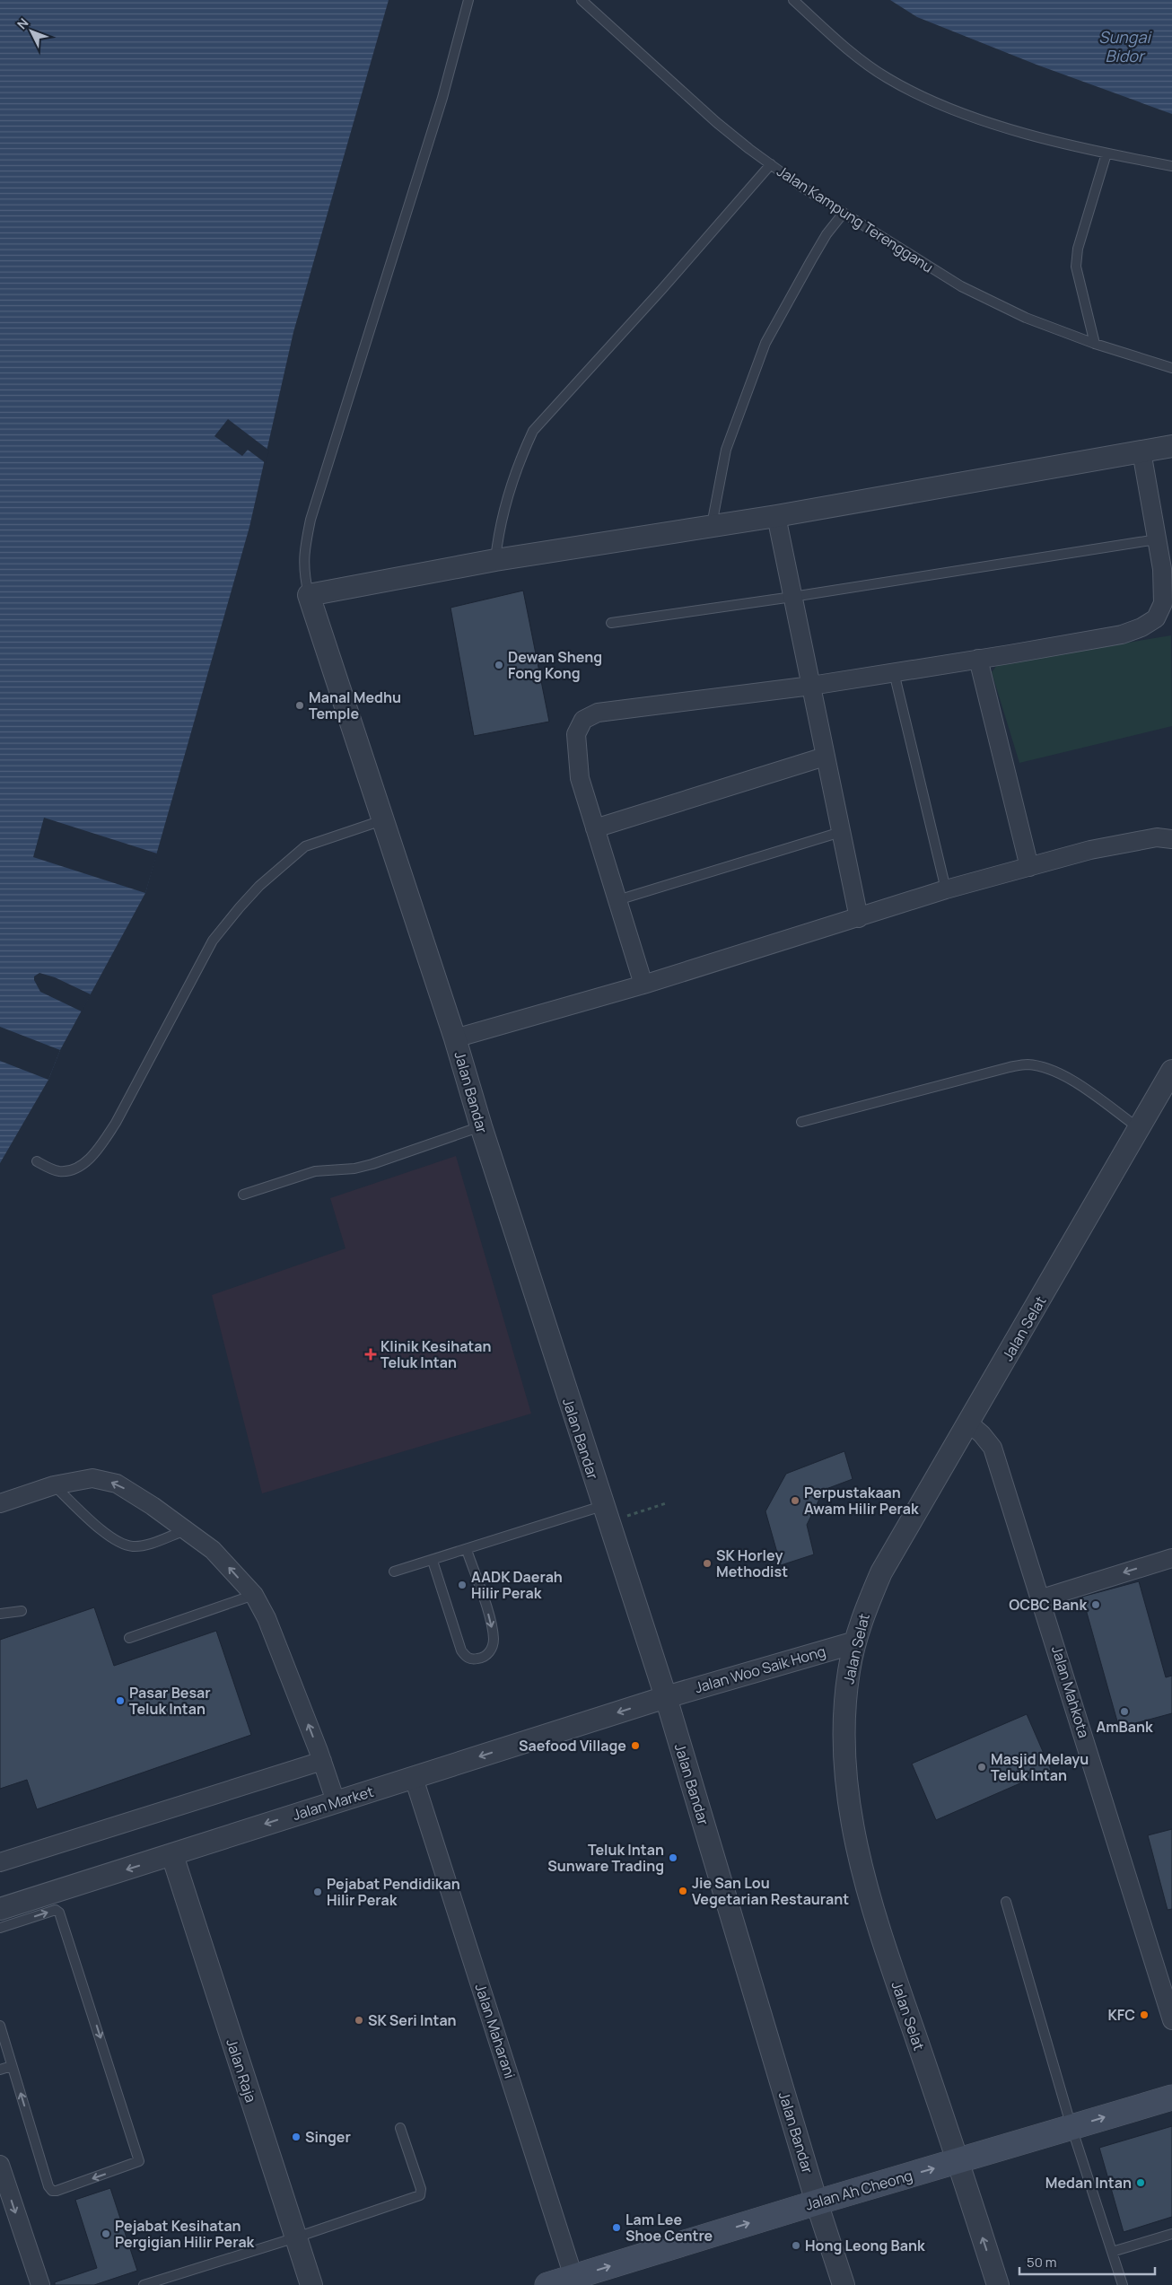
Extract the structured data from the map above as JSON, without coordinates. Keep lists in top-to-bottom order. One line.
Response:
{"streets":{"main road":["Jalan Ah Cheong"],"street":["Jalan Bandar","Jalan Selat","Jalan Woo Saik Hong","Jalan Mahkota","Jalan Market","Jalan Maharani","Jalan Raja"],"lane":["Jalan Kampung Terengganu"]},"crossings":[["Jalan Bandar","Jalan Woo Saik Hong"],["Jalan Bandar","Jalan Market"],["Jalan Bandar","Jalan Ah Cheong"],["Jalan Selat","Jalan Woo Saik Hong"],["Jalan Selat","Jalan Mahkota"],["Jalan Selat","Jalan Ah Cheong"],["Jalan Woo Saik Hong","Jalan Market"],["Jalan Market","Jalan Maharani"],["Jalan Market","Jalan Raja"],["Jalan Maharani","Jalan Ah Cheong"]],"one_way":["Jalan Ah Cheong"],"water":["Sungai Bidor"],"places":{"other":["Dewan Sheng Fong Kong","Manal Medhu Temple","Perpustakaan Awam Hilir Perak","SK Horley Methodist","AADK Daerah Hilir Perak","OCBC Bank","Pasar Besar Teluk Intan","AmBank","Saefood Village","Masjid Melayu Teluk Intan","Teluk Intan Sunware Trading","Jie San Lou Vegetarian Restaurant","Pejabat Pendidikan Hilir Perak","KFC","SK Seri Intan","Singer","Medan Intan","Lam Lee Shoe Centre","Pejabat Kesihatan Pergigian Hilir Perak","Hong Leong Bank"],"health":["Klinik Kesihatan Teluk Intan"]},"scale_bar":"50 m","north":"top left"}
